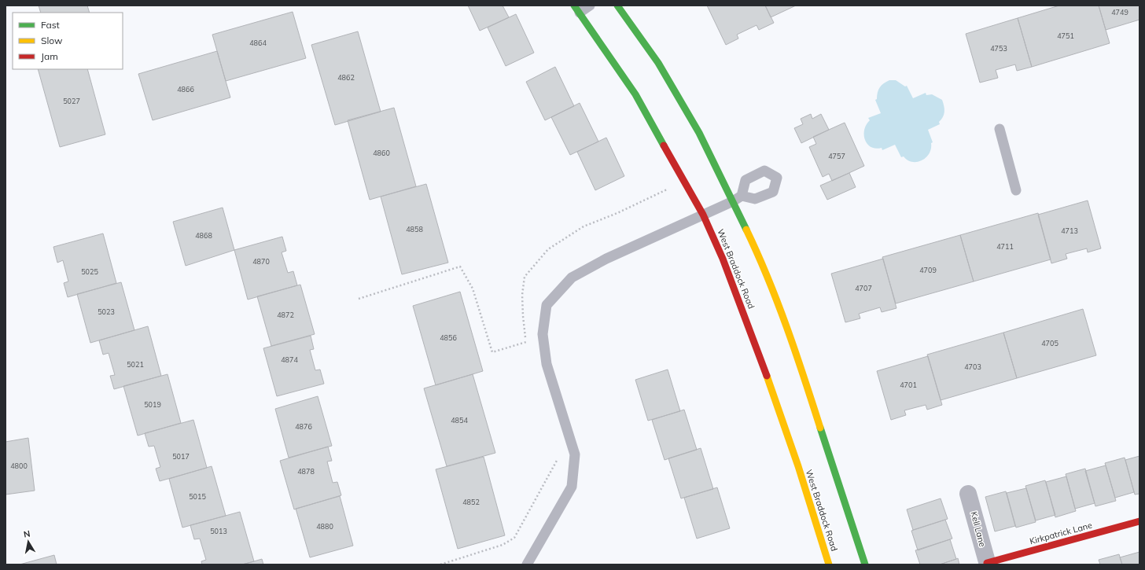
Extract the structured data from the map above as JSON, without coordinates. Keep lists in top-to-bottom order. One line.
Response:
{"streets":{"main road":["West Braddock Road","Kirkpatrick Lane"],"street":["Kell Lane"]},"crossings":[["Kell Lane","Kirkpatrick Lane"]],"house_numbers":["4749","4751","4864","4753","4862","4866","5027","4860","4757","4858","4713","4868","4711","4870","4709","5025","4707","5023","4872","4856","4705","4874","5021","4703","4701","5019","4854","4876","5017","4800","4878","5015","4852","4880","5013"],"legend":["Fast","Slow","Jam"],"north":"top"}
